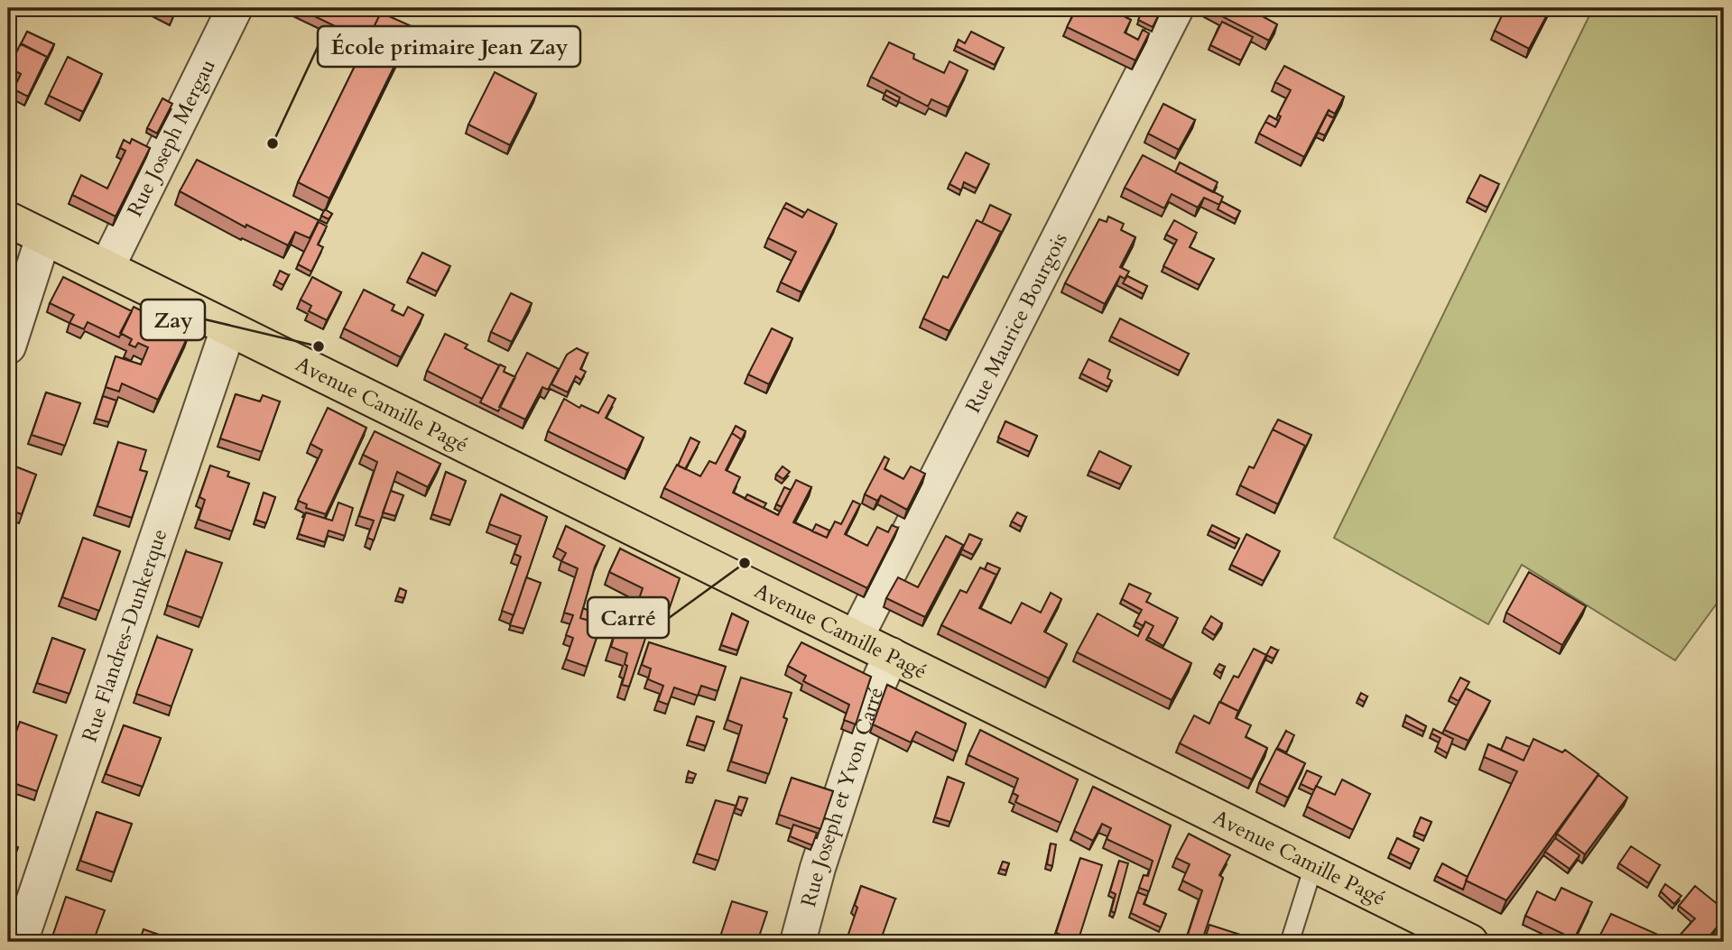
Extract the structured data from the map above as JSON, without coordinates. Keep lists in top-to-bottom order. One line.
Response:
{"streets":{"main road":["Avenue Camille Pagé"],"street":["Rue Joseph Mergau","Rue Maurice Bourgois","Rue Flandres-Dunkerque","Rue Joseph et Yvon Carré"]},"crossings":[["Rue Joseph Mergau","Avenue Camille Pagé"],["Rue Maurice Bourgois","Avenue Camille Pagé"],["Avenue Camille Pagé","Rue Flandres-Dunkerque"],["Avenue Camille Pagé","Rue Joseph et Yvon Carré"]],"places":["École primaire Jean Zay","Zay","Carré"]}
